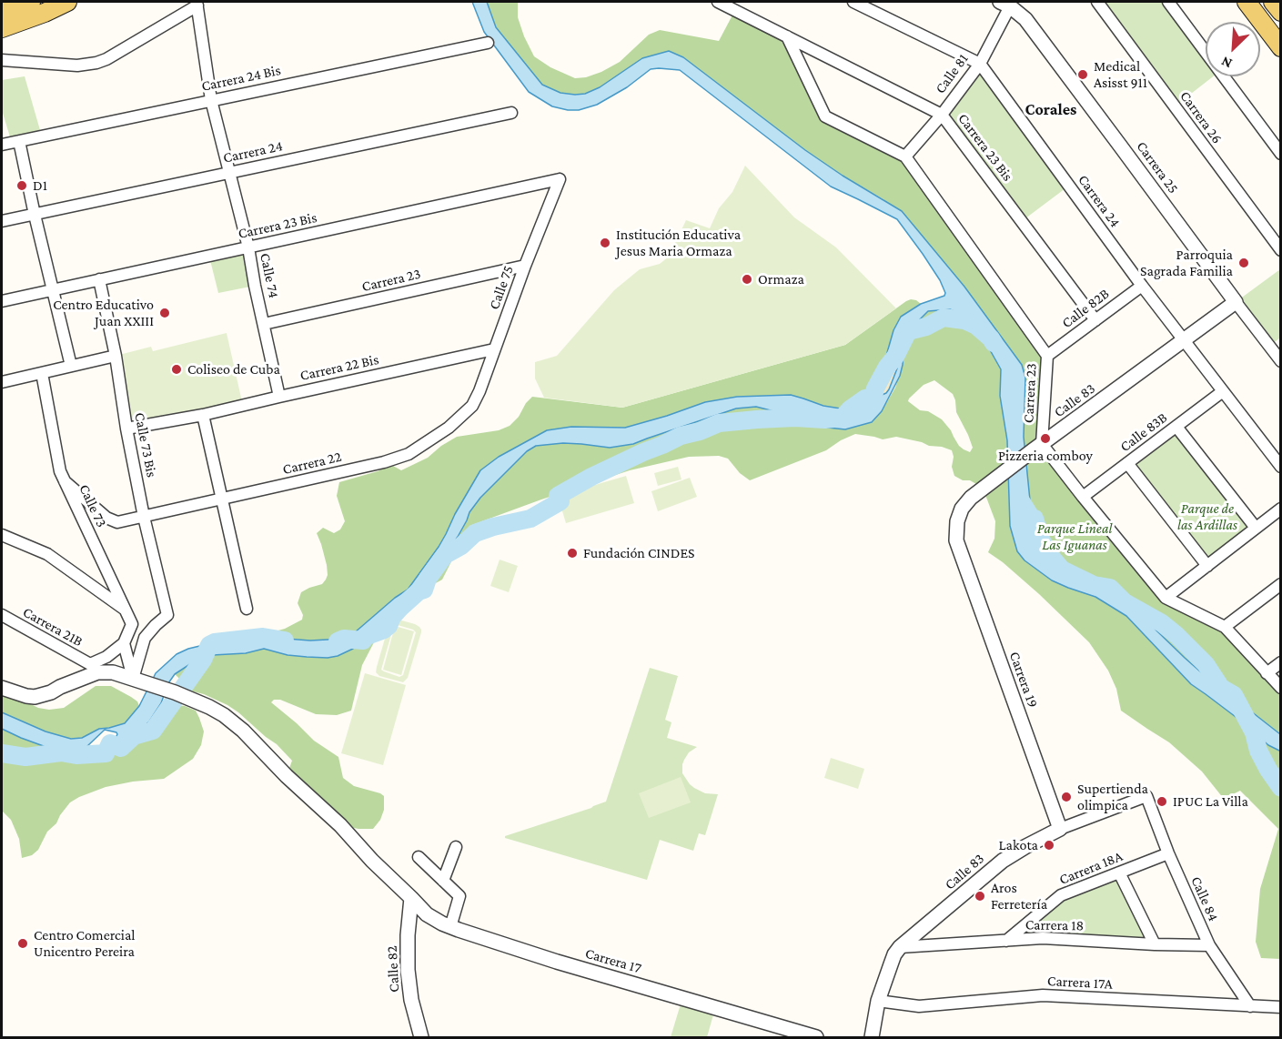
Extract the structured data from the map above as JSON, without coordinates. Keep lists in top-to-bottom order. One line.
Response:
{"streets":{"street":["Calle 81","Carrera 24 Bis","Carrera 26","Carrera 23 Bis","Carrera 24","Carrera 25","Calle 74","Carrera 23","Calle 75","Calle 82B","Carrera 22 Bis","Calle 83","Calle 83B","Calle 73 Bis","Carrera 22","Calle 73","Carrera 21B","Carrera 19","Carrera 18A","Calle 84","Carrera 18","Carrera 17","Calle 82","Carrera 17A"]},"crossings":[["Calle 81","Carrera 23 Bis"],["Calle 81","Carrera 24"],["Calle 81","Carrera 25"],["Calle 81","Carrera 23"],["Carrera 24 Bis","Calle 74"],["Carrera 23 Bis","Calle 74"],["Carrera 23 Bis","Carrera 23"],["Carrera 23 Bis","Calle 75"],["Carrera 23 Bis","Calle 82B"],["Carrera 23 Bis","Calle 73 Bis"],["Carrera 24","Calle 74"],["Carrera 24","Calle 82B"],["Carrera 24","Calle 83"],["Carrera 24","Calle 83B"],["Carrera 25","Calle 83"],["Calle 74","Carrera 23"],["Calle 74","Carrera 22 Bis"],["Carrera 23","Calle 75"],["Carrera 23","Calle 82B"],["Carrera 23","Calle 83"],["Carrera 23","Calle 83B"],["Calle 75","Carrera 22 Bis"],["Calle 75","Carrera 22"],["Carrera 22 Bis","Calle 73 Bis"],["Calle 83","Carrera 19"],["Calle 83","Calle 84"],["Calle 83","Carrera 18"],["Calle 83","Carrera 17A"],["Calle 73 Bis","Carrera 22"],["Calle 73 Bis","Calle 73"],["Calle 73 Bis","Carrera 17"],["Carrera 22","Calle 73"],["Calle 73","Carrera 17"],["Carrera 21B","Carrera 17"],["Carrera 18A","Calle 84"],["Carrera 18A","Carrera 18"],["Calle 84","Carrera 18"],["Calle 84","Carrera 17A"],["Carrera 17","Calle 82"]],"districts":["Corales"],"parks":["Parque de las Ardillas","Parque Lineal Las Iguanas"],"places":["Medical Asisst 911","D1","Institución Educativa Jesus Maria Ormaza","Parroquia Sagrada Familia","Ormaza","Centro Educativo Juan XXIII","Coliseo de Cuba","Pizzeria comboy","Fundación CINDES","Supertienda olimpica","IPUC La Villa","Lakota","Aros Ferretería","Centro Comercial Unicentro Pereira"],"north":"bottom left"}
